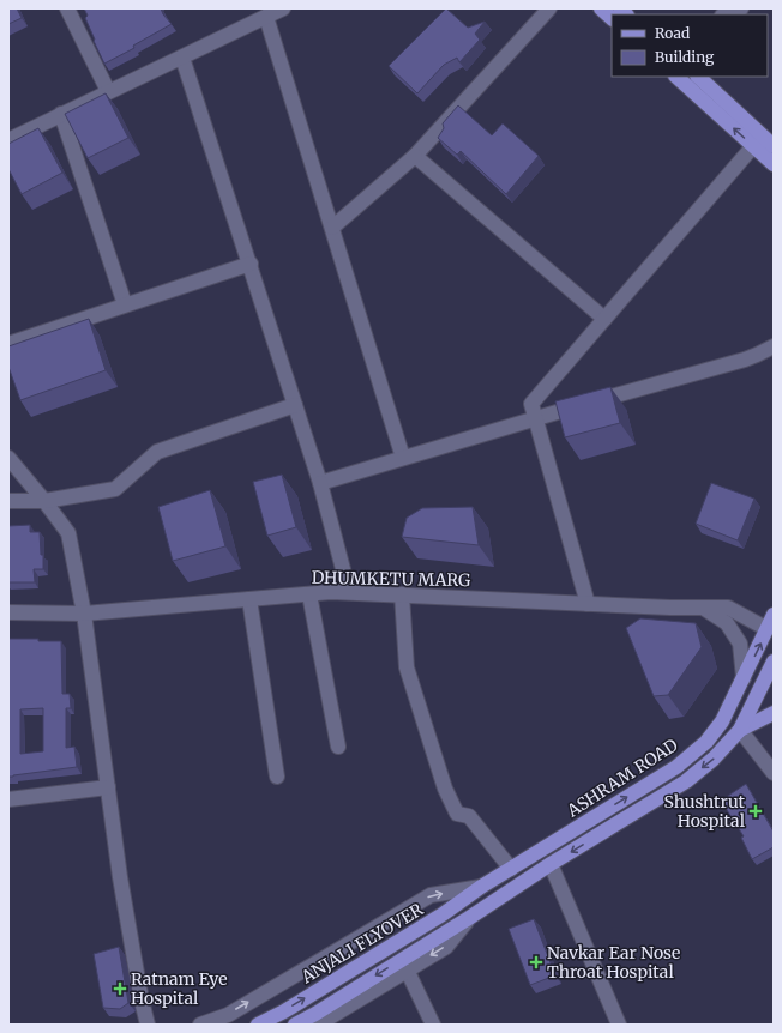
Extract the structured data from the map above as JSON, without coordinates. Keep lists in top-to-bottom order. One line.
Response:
{"streets":{"main road":["ASHRAM ROAD","ANJALI FLYOVER"],"street":["DHUMKETU MARG"]},"crossings":[["DHUMKETU MARG","ASHRAM ROAD"],["ASHRAM ROAD","ANJALI FLYOVER"]],"places":{"health":["Shushtrut Hospital","Navkar Ear Nose Throat Hospital","Ratnam Eye Hospital"]},"legend":["Road","Building"]}
